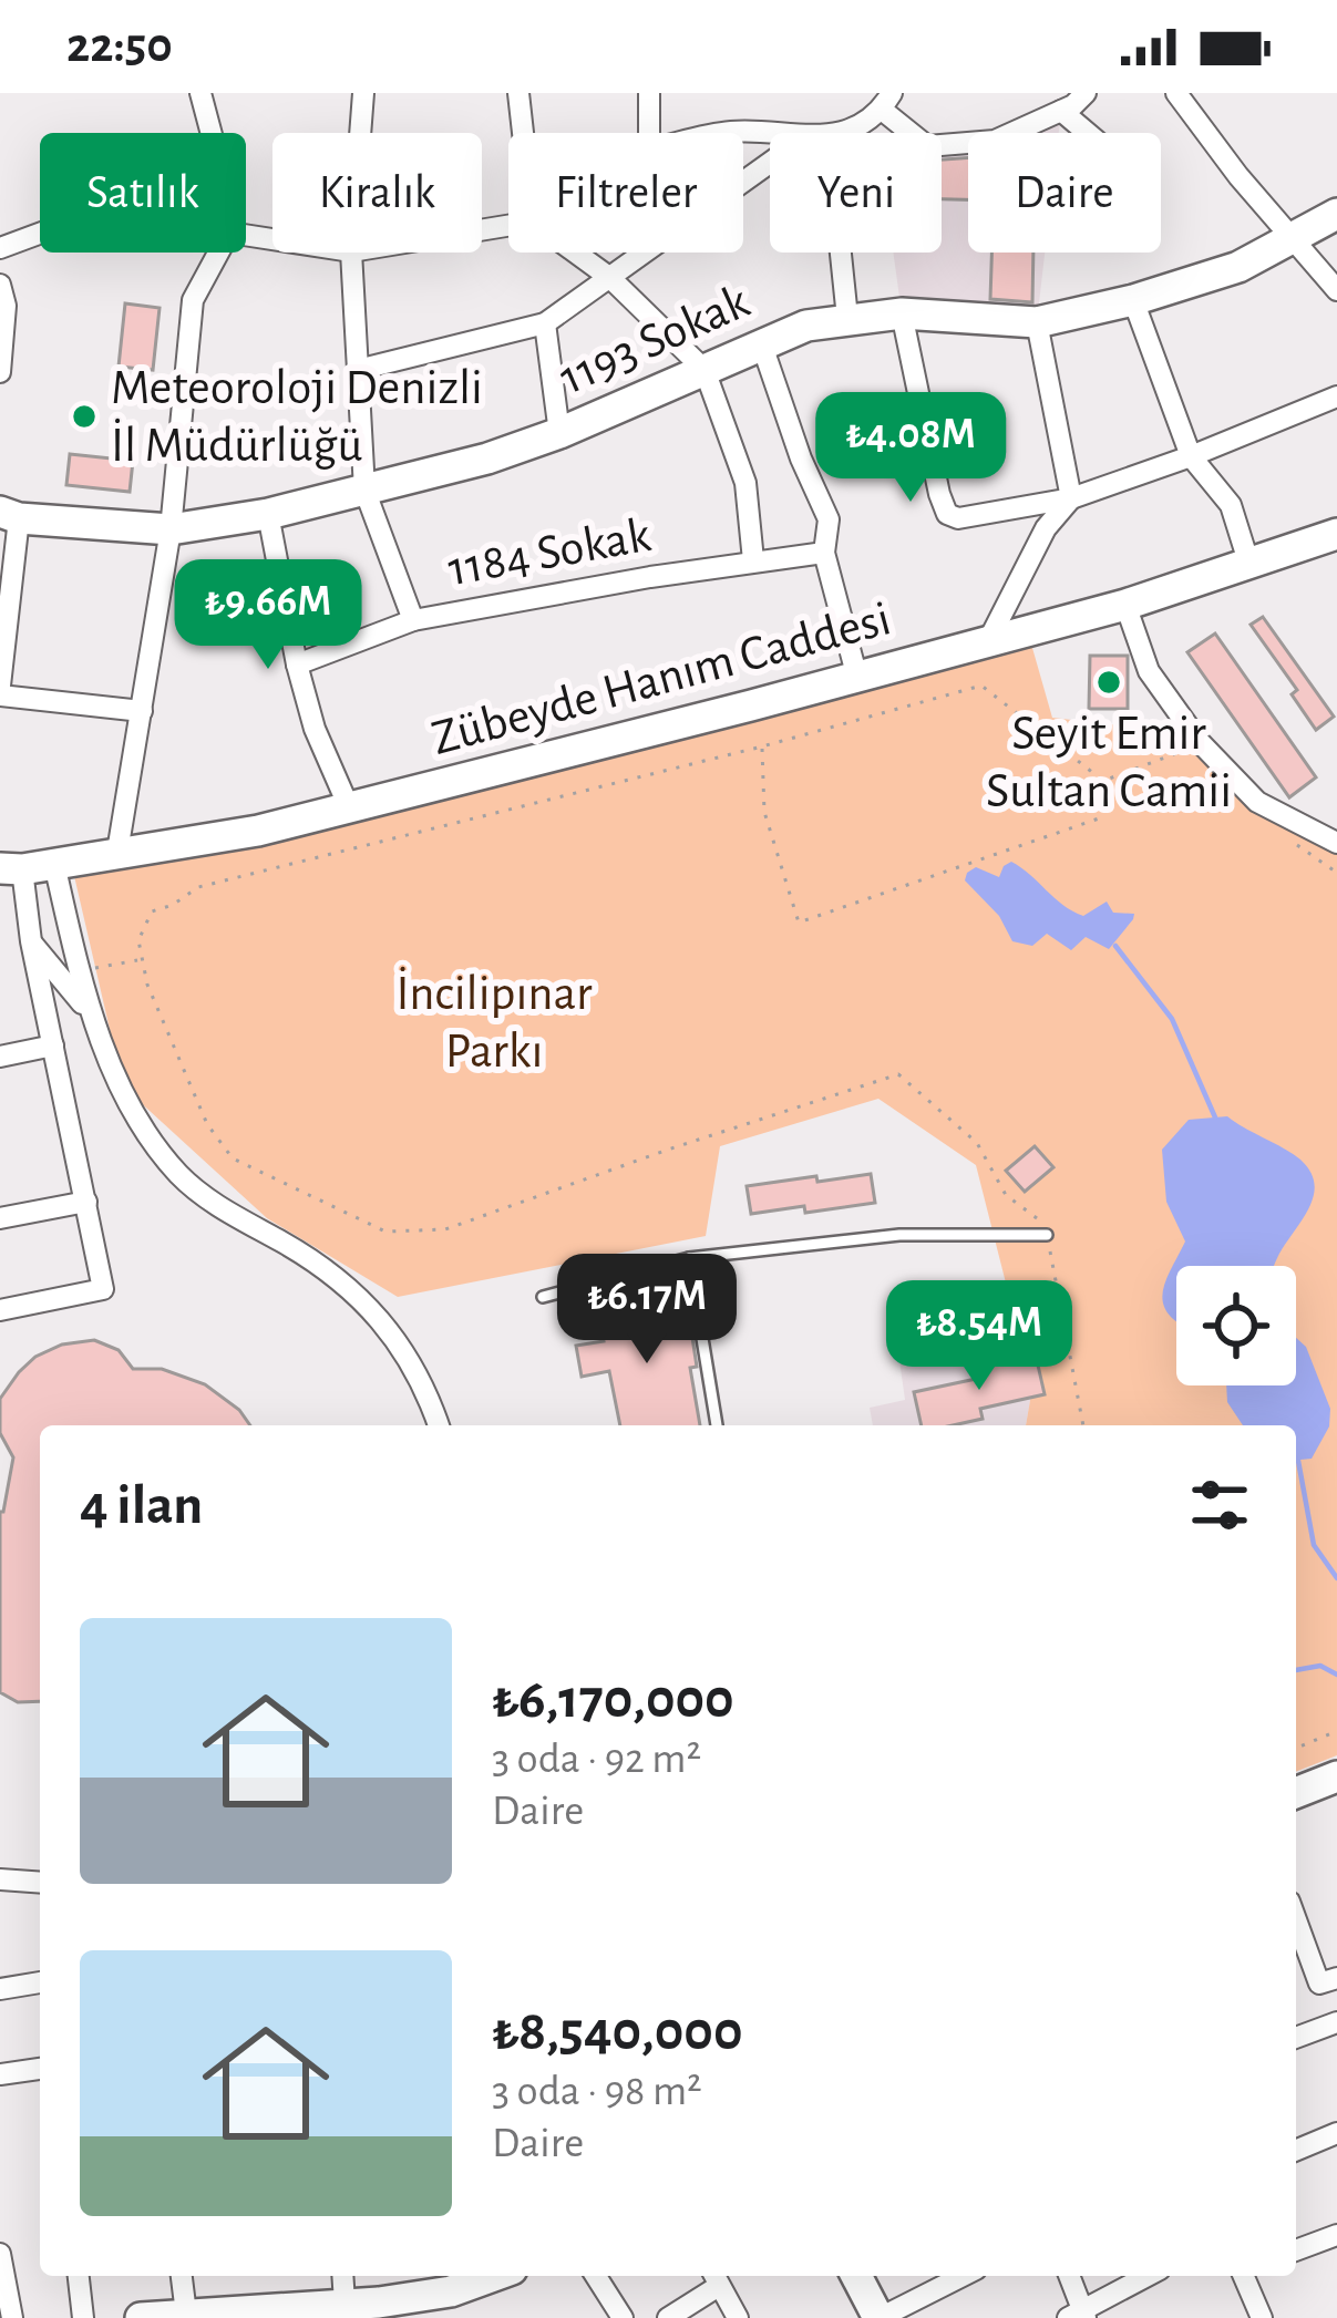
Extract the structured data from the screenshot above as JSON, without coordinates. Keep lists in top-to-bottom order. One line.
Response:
{"streets":{"main road":["1193 Sokak","Zübeyde Hanım Caddesi"],"street":["1184 Sokak"]},"parks":["İncilipınar Parkı"],"places":["Meteoroloji Denizli İl Müdürlüğü","Seyit Emir Sultan Camii"],"page":{"status":"22:50","chip":["Satılık","Kiralık","Filtreler","Yeni","Daire"],"price":["₺4.08M","₺9.66M","₺6.17M","₺8.54M"],"heading":"4 ilan","list":[{"name":"₺6,170,000","note":"3 oda · 92 m² · Daire"},{"name":"₺8,540,000","note":"3 oda · 98 m² · Daire"}]}}
